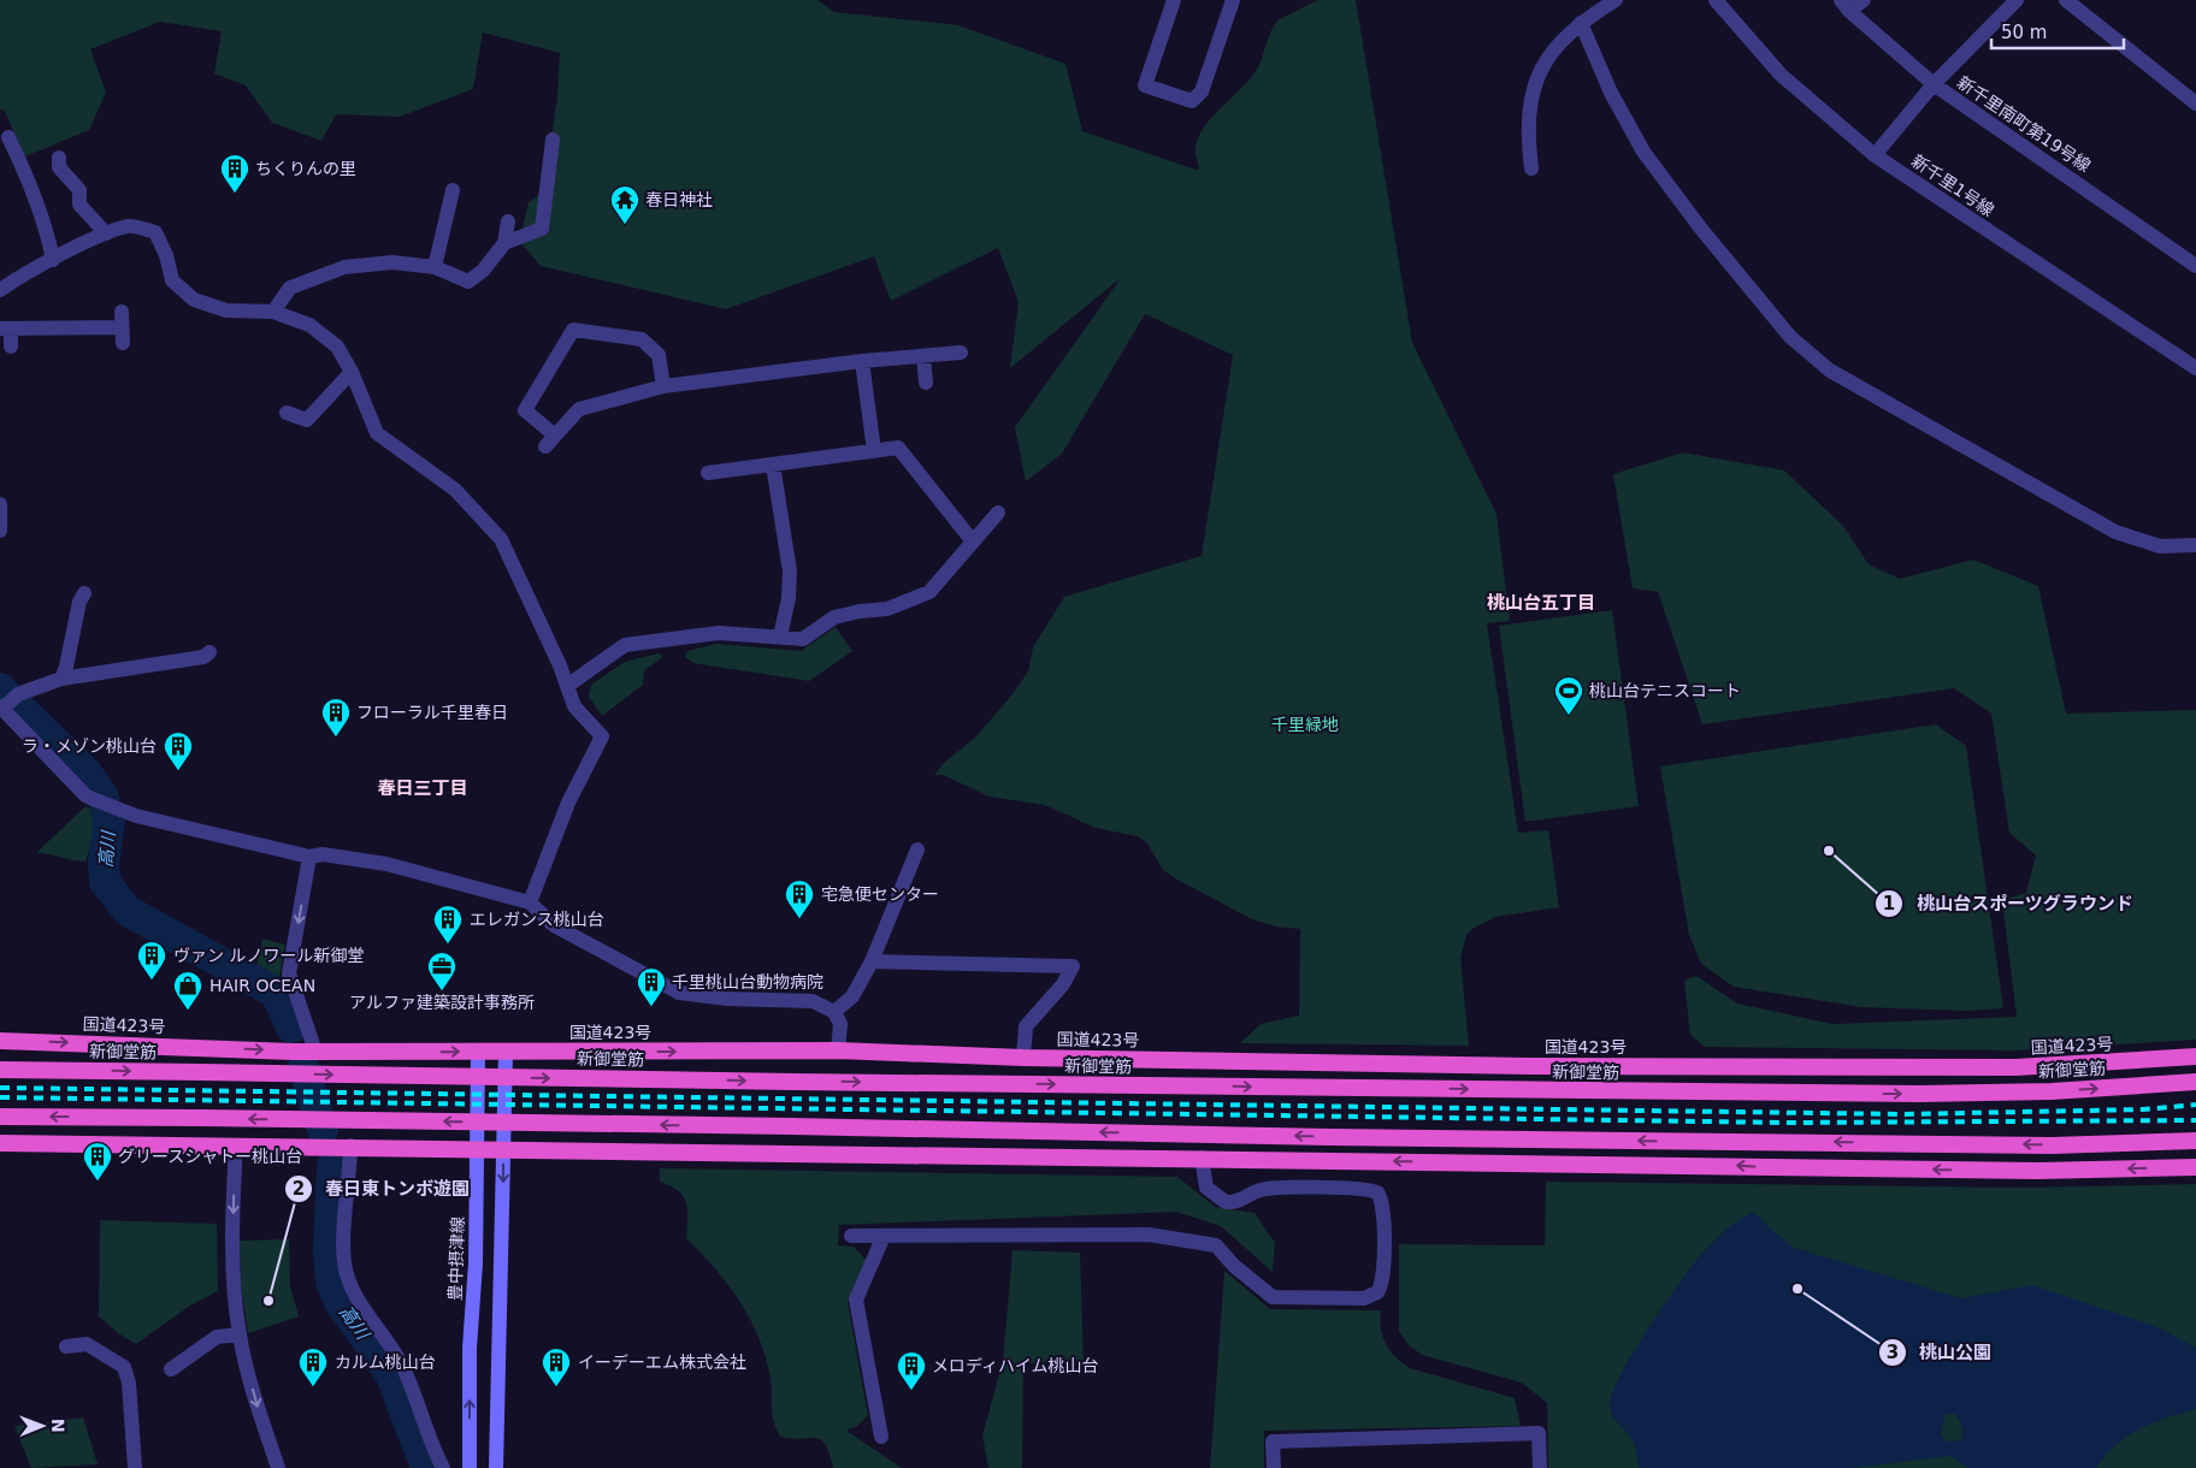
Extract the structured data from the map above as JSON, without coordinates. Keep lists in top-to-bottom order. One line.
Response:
{"streets":{"highway":["国道423号","新御堂筋"],"main road":["豊中摂津線"],"street":["新千里南町第19号線","新千里1号線"]},"crossings":[["国道423号","豊中摂津線"]],"districts":["桃山台五丁目","春日三丁目"],"water":["高川"],"parks":["千里緑地"],"places":{"building":["ちくりんの里","フローラル千里春日","ラ・メゾン桃山台","宅急便センター","エレガンス桃山台","ヴァン ルノワール新御堂","千里桃山台動物病院","グリースシャトー桃山台","カルム桃山台","イーデーエム株式会社","メロディハイム桃山台"],"temple":["春日神社"],"sports":["桃山台テニスコート"],"other":["桃山台スポーツグラウンド","桃山公園","春日東トンボ遊園"],"office":["アルファ建築設計事務所"],"shop":["HAIR OCEAN"]},"scale_bar":"50 m","north":"right"}
